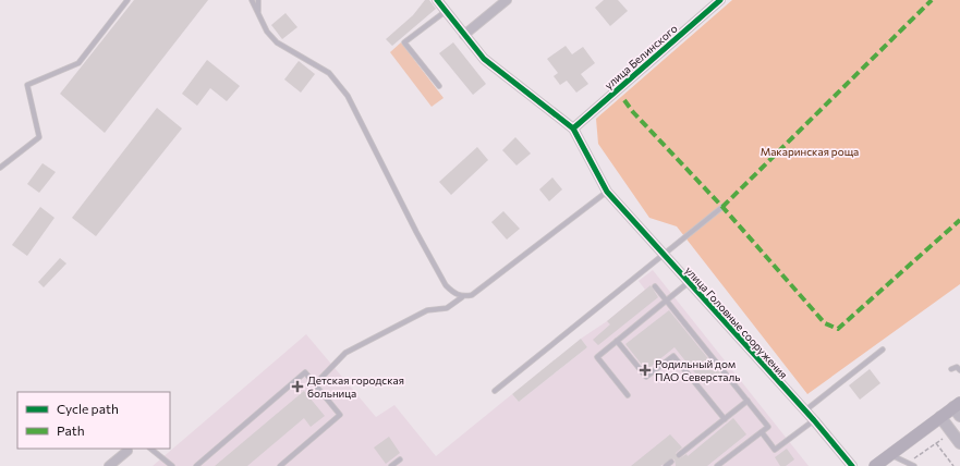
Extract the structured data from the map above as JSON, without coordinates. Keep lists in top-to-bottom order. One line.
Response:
{"streets":{"street":["улица Белинского","улица Головные сооружения"]},"parks":["Макаринская роща"],"places":{"health":["Родильный дом ПАО Северсталь","Детская городская больница"]},"legend":["Cycle path","Path"]}
